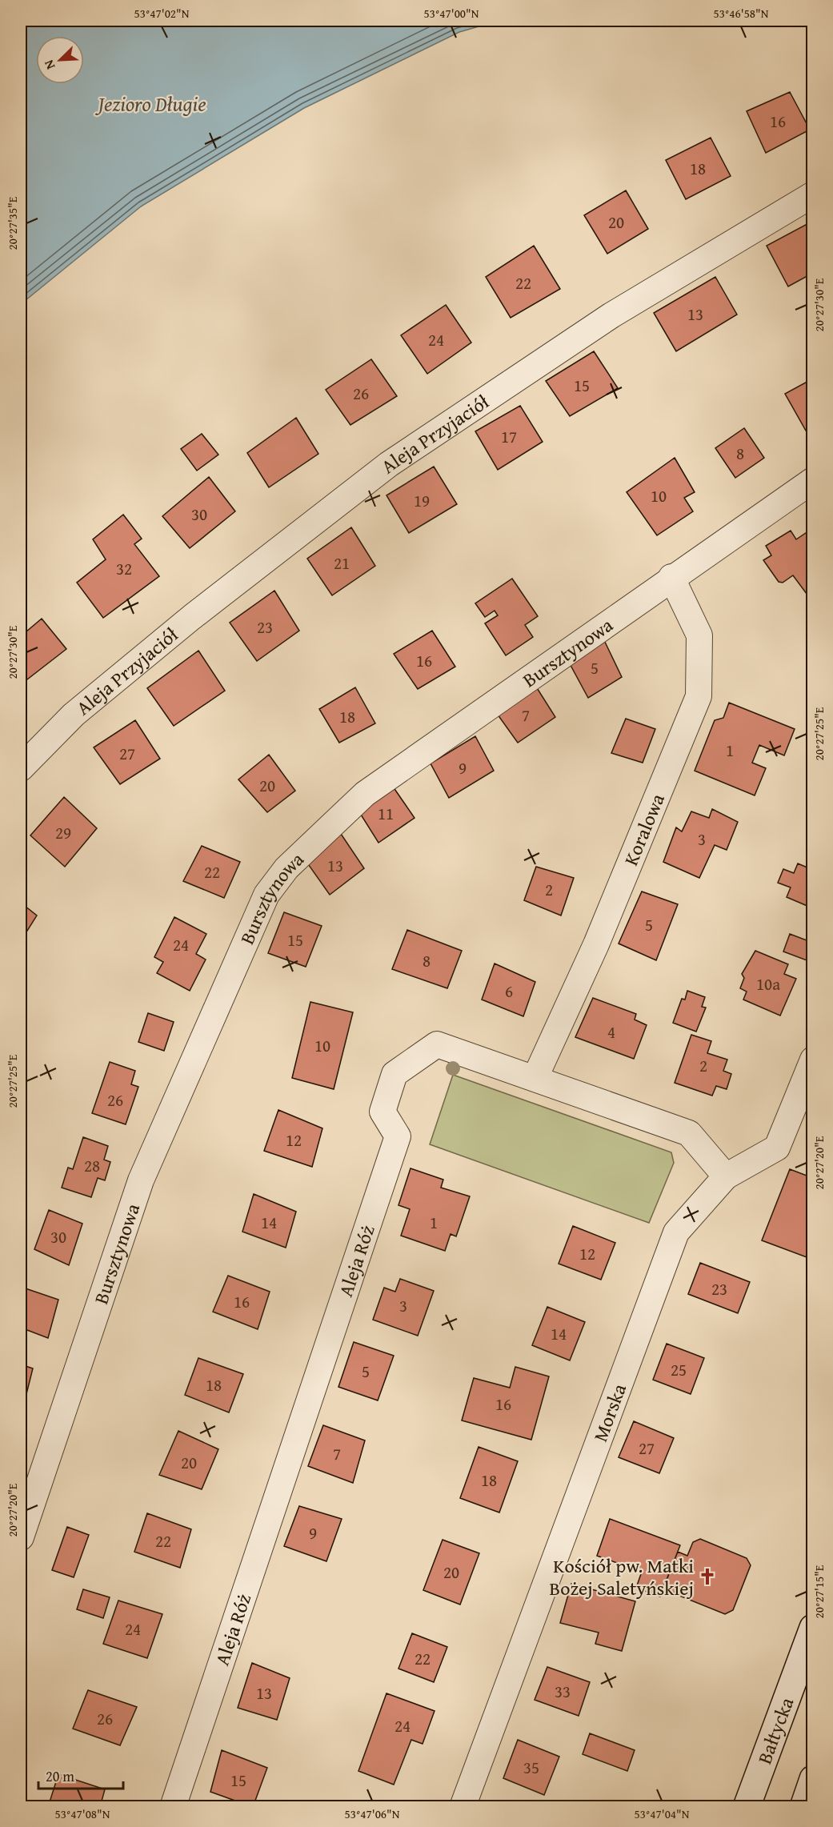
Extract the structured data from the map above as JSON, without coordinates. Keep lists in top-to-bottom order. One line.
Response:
{"streets":{"main road":["Bałtycka"],"street":["Aleja Przyjaciół","Bursztynowa","Koralowa","Aleja Róż","Morska"]},"crossings":[["Bursztynowa","Koralowa"],["Koralowa","Aleja Róż"],["Aleja Róż","Morska"]],"water":["Jezioro Długie"],"places":{"church":["Kościół pw. Matki Bożej Saletyńskiej"]},"house_numbers":["16","18","20","22","13","24","15","26","17","8","10","19","30","21","32","23","16","5","7","18","1","27","9","20","11","29","3","13","22","2","5","15","24","8","10a","6","4","10","2","26","12","28","14","1","30","12","23","16","3","14","25","5","18","16","27","7","20","18","9","22","20","24","22","33","13","26","24","35","15"],"scale_bar":"20 m","north":"bottom left","coordinates":["53°47'02\"N","53°47'00\"N","53°46'58\"N","20°27'35\"E","20°27'30\"E","20°27'25\"E","20°27'20\"E","20°27'15\"E","53°47'08\"N","53°47'06\"N","53°47'04\"N"]}
